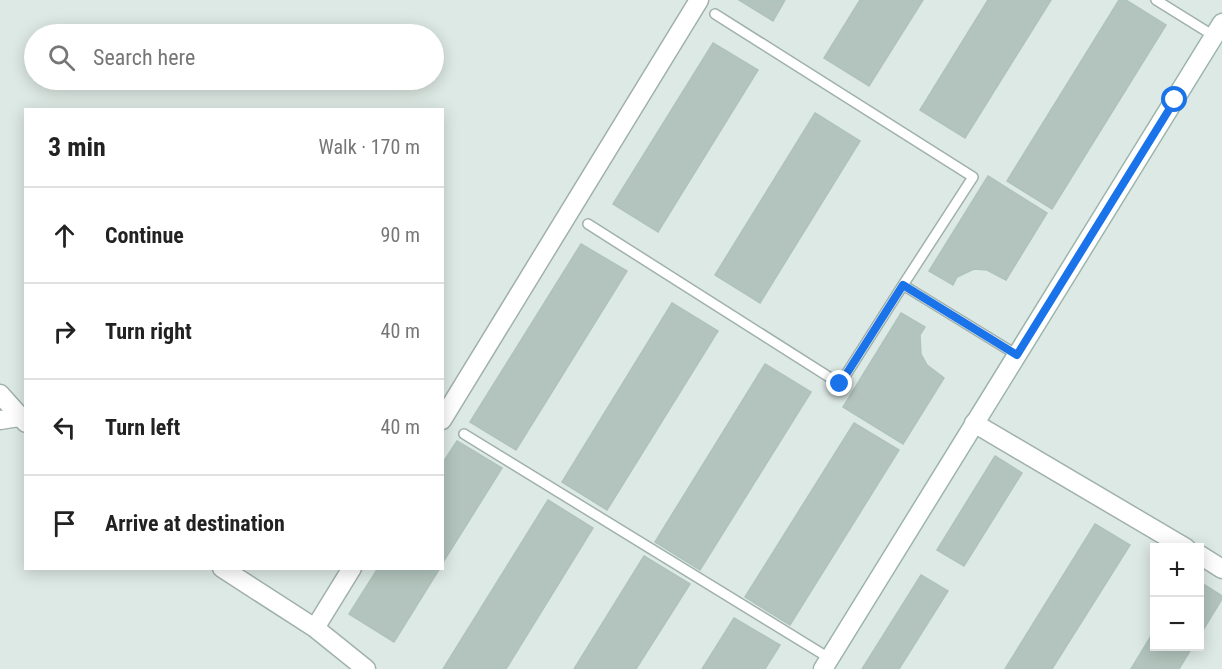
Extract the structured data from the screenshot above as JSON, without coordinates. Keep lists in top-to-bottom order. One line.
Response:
{"page":{"search":"Search here","heading":["3 min","Walk · 170 m"],"list":[["Continue","90 m"],["Turn right","40 m"],["Turn left","40 m"],"Arrive at destination"],"map_buttons":["+","−"]}}
